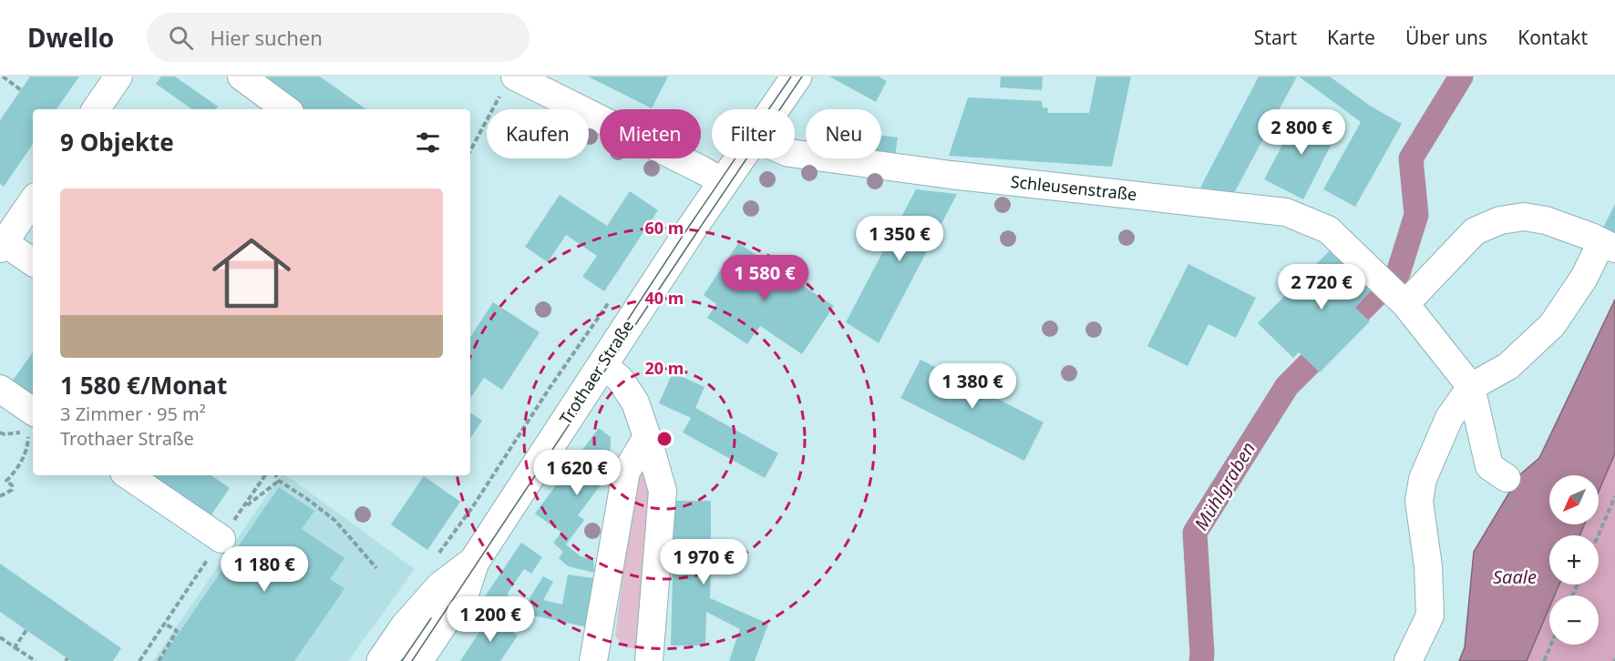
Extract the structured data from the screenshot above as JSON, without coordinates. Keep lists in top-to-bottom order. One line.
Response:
{"streets":{"main road":["Trothaer Straße"],"street":["Schleusenstraße"]},"water":["Mühlgraben","Saale"],"north":"bottom left","page":{"header":"Dwello","search":"Hier suchen","nav":["Start","Karte","Über uns","Kontakt"],"price":["2 800 €","1 350 €","1 580 €","2 720 €","1 380 €","1 620 €","1 970 €","1 180 €","1 200 €"],"chip":["Kaufen","Mieten","Filter","Neu"],"heading":"9 Objekte","list":[{"name":"1 580 €/Monat","note":"3 Zimmer · 95 m² · Trothaer Straße"}],"map_buttons":["+","−"]},"rings":["60 m","40 m","20 m"]}
